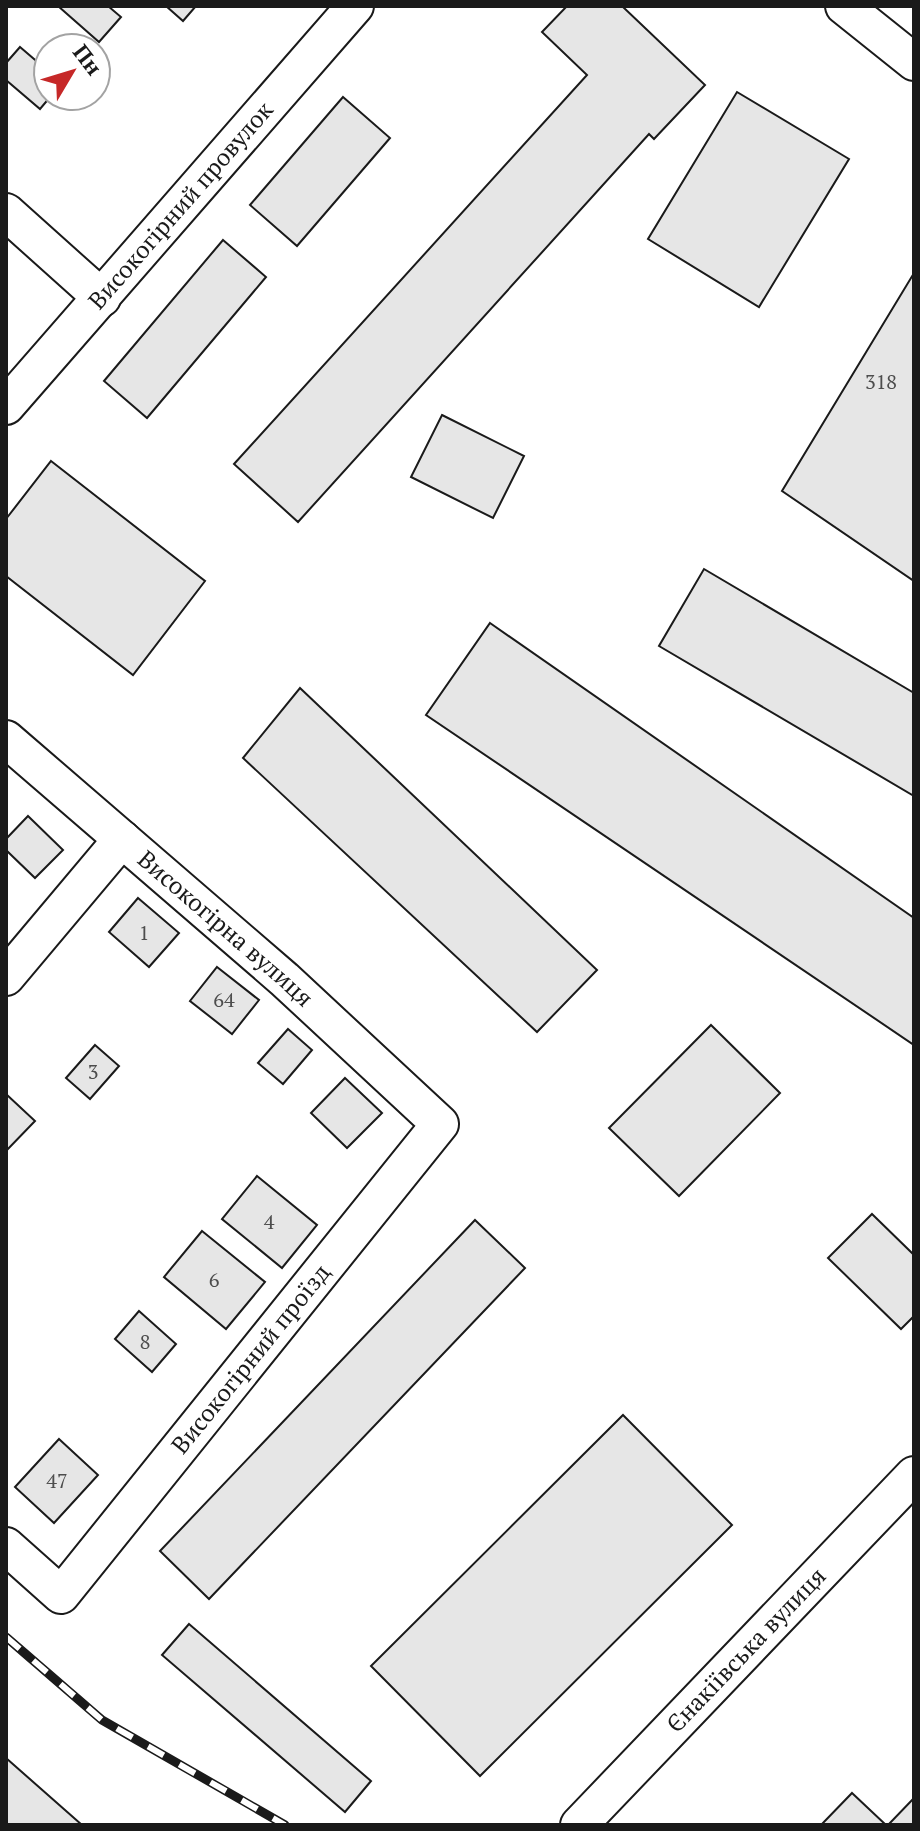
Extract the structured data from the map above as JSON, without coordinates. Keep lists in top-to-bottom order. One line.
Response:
{"streets":{"street":["Високогірний провулок","Високогірна вулиця","Високогірний проїзд","Єнакіївська вулиця"]},"crossings":[["Високогірна вулиця","Високогірний проїзд"]],"house_numbers":["318","1","64","3","4","6","8","47"],"north":"top right"}
